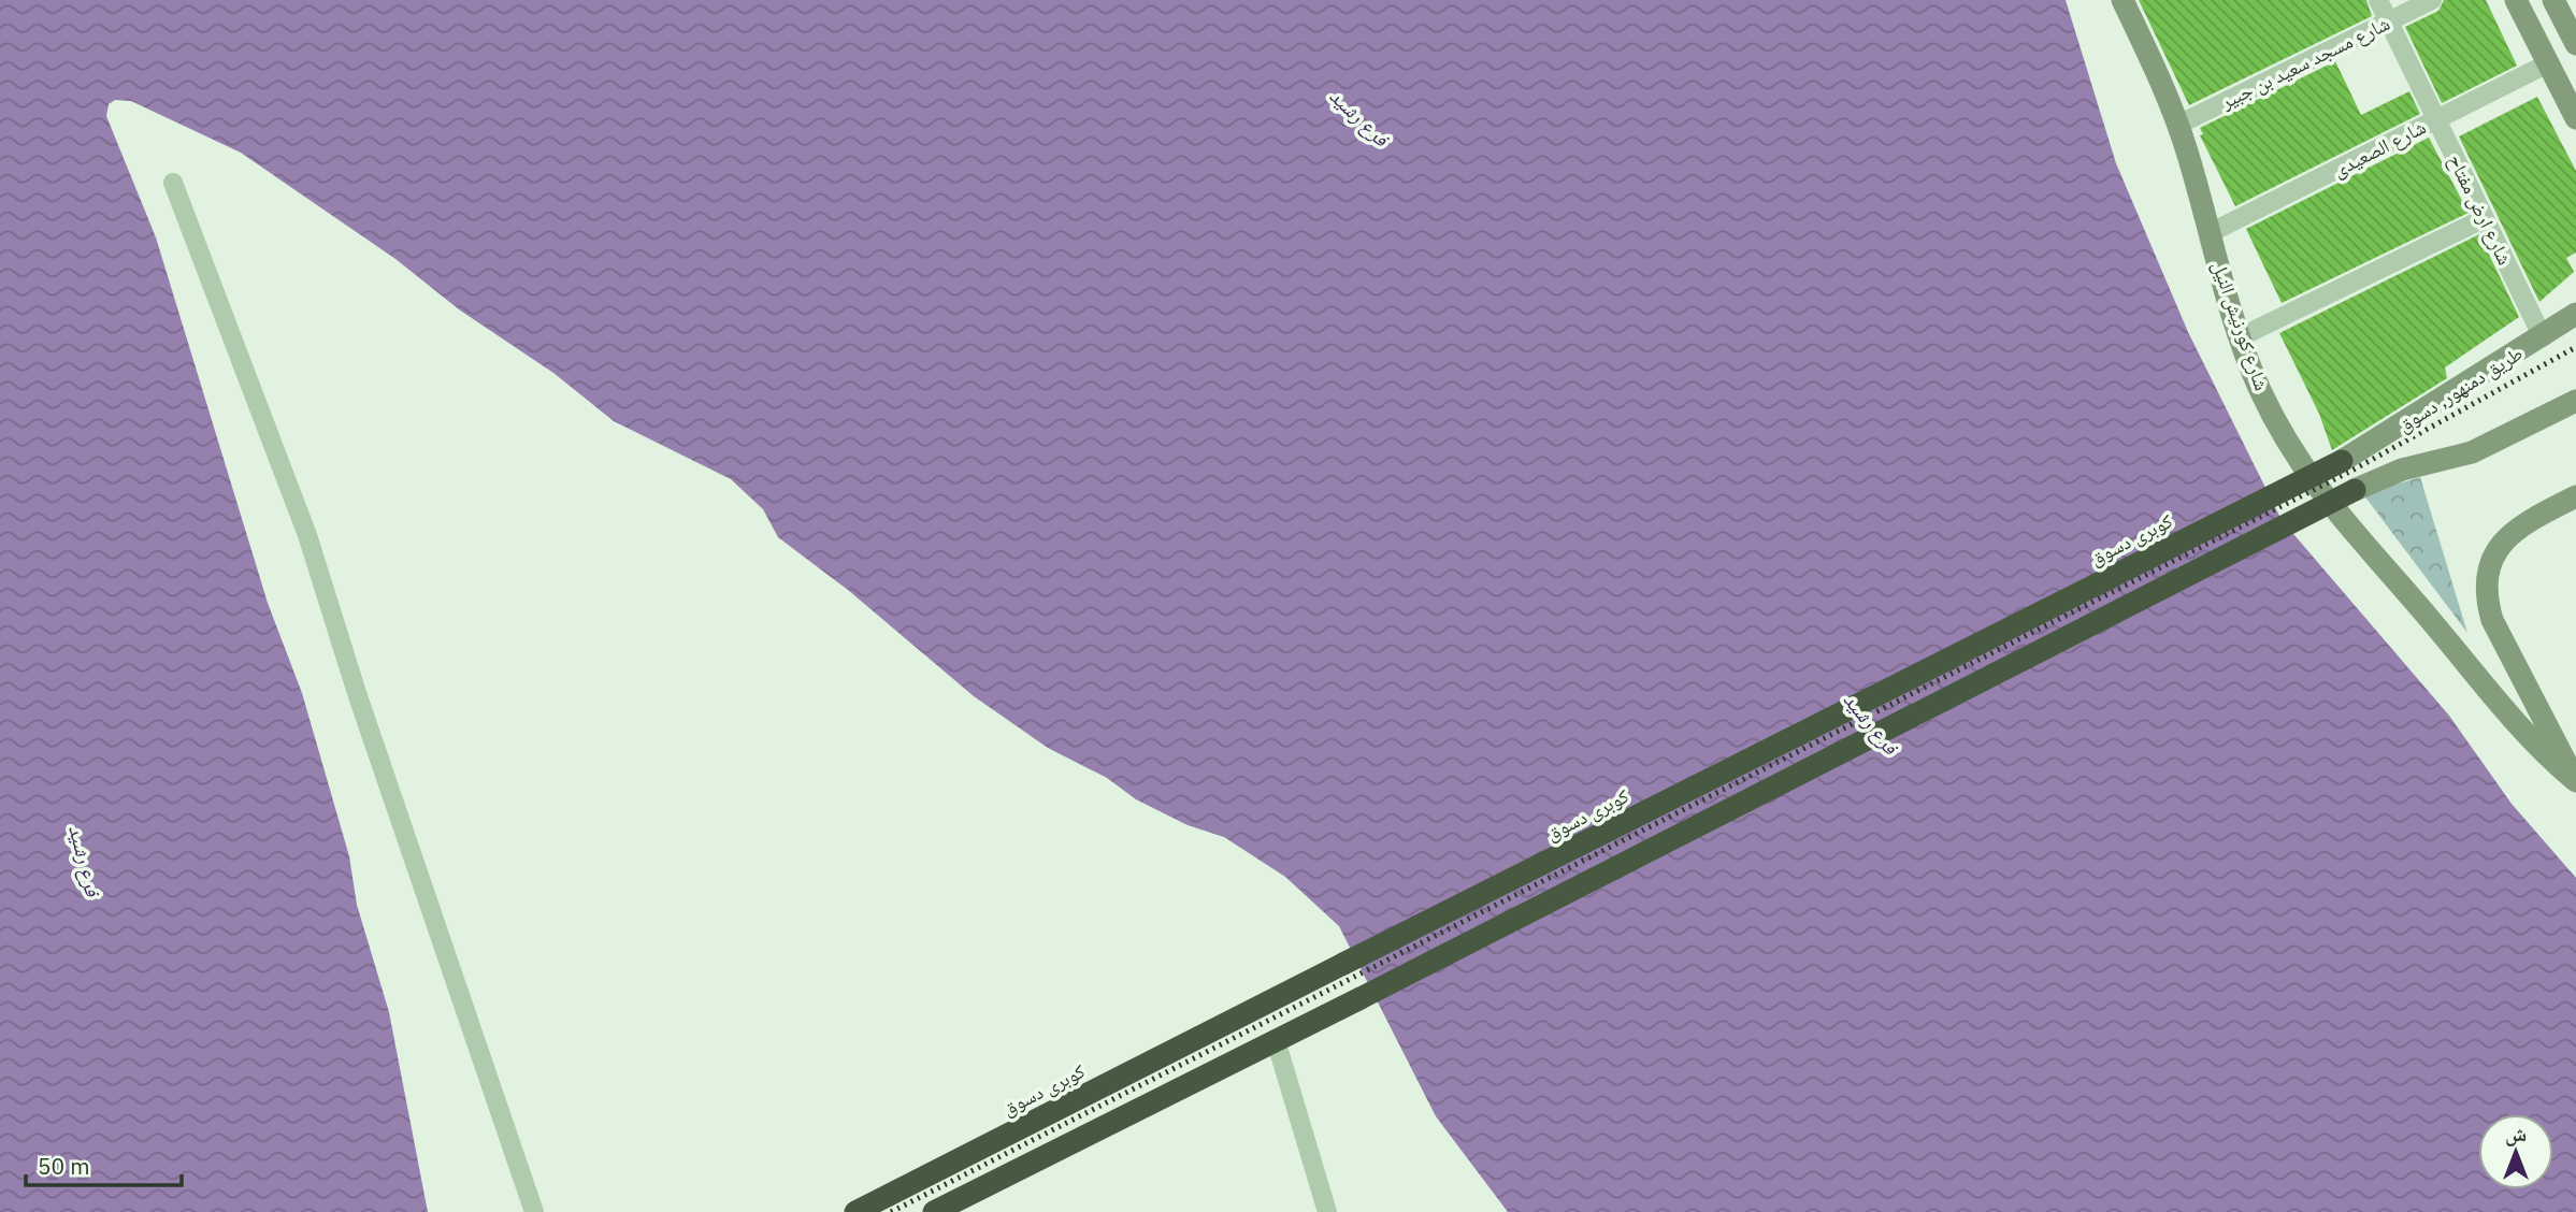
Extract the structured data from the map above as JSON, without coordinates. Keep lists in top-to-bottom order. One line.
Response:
{"streets":{"highway":["كوبرى دسوق"],"main road":["شارع كورنيش النيل","طريق دمنهور, دسوق"],"street":["شارع مسجد سعيد بن جبير","شارع الصعيدى","شارع ارض مفتاح"]},"crossings":[["شارع مسجد سعيد بن جبير","شارع ارض مفتاح"],["شارع مسجد سعيد بن جبير","شارع كورنيش النيل"],["شارع الصعيدى","شارع ارض مفتاح"],["شارع الصعيدى","شارع كورنيش النيل"],["شارع ارض مفتاح","طريق دمنهور, دسوق"],["طريق دمنهور, دسوق","كوبرى دسوق"]],"water":["فرع رشيد"],"scale_bar":"50 m","north":"top"}
